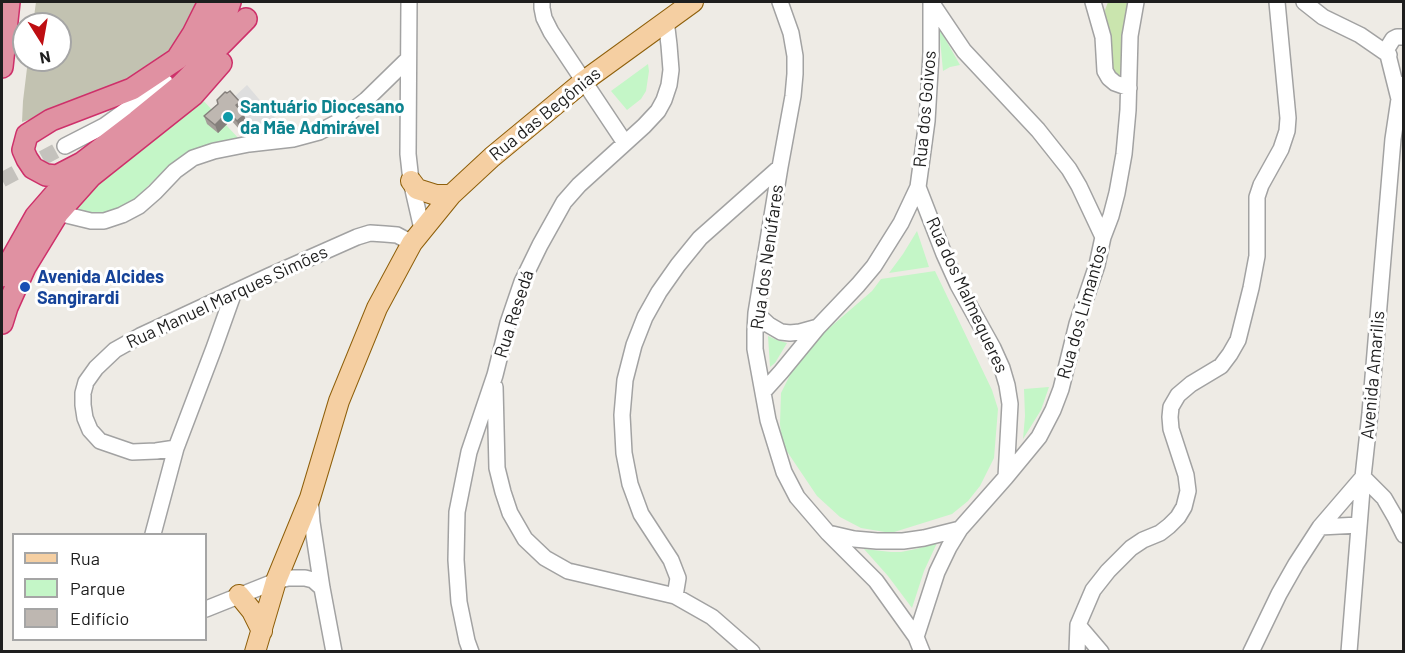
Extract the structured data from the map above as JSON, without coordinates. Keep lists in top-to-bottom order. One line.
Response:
{"streets":{"main road":["Rua das Begônias"],"street":["Rua dos Goivos","Rua dos Nenúfares","Rua dos Malmequeres","Rua Manuel Marques Simões","Rua dos Limantos","Rua Resedá","Avenida Amarilis"]},"crossings":[["Rua dos Goivos","Rua dos Nenúfares"],["Rua dos Goivos","Rua dos Malmequeres"],["Rua dos Goivos","Rua dos Limantos"],["Rua das Begônias","Rua Manuel Marques Simões"],["Rua das Begônias","Rua Resedá"],["Rua dos Nenúfares","Rua dos Limantos"],["Rua dos Malmequeres","Rua dos Limantos"]],"places":["Santuário Diocesano da Mãe Admirável","Avenida Alcides Sangirardi"],"legend":["Rua","Parque","Edifício"],"north":"bottom"}
